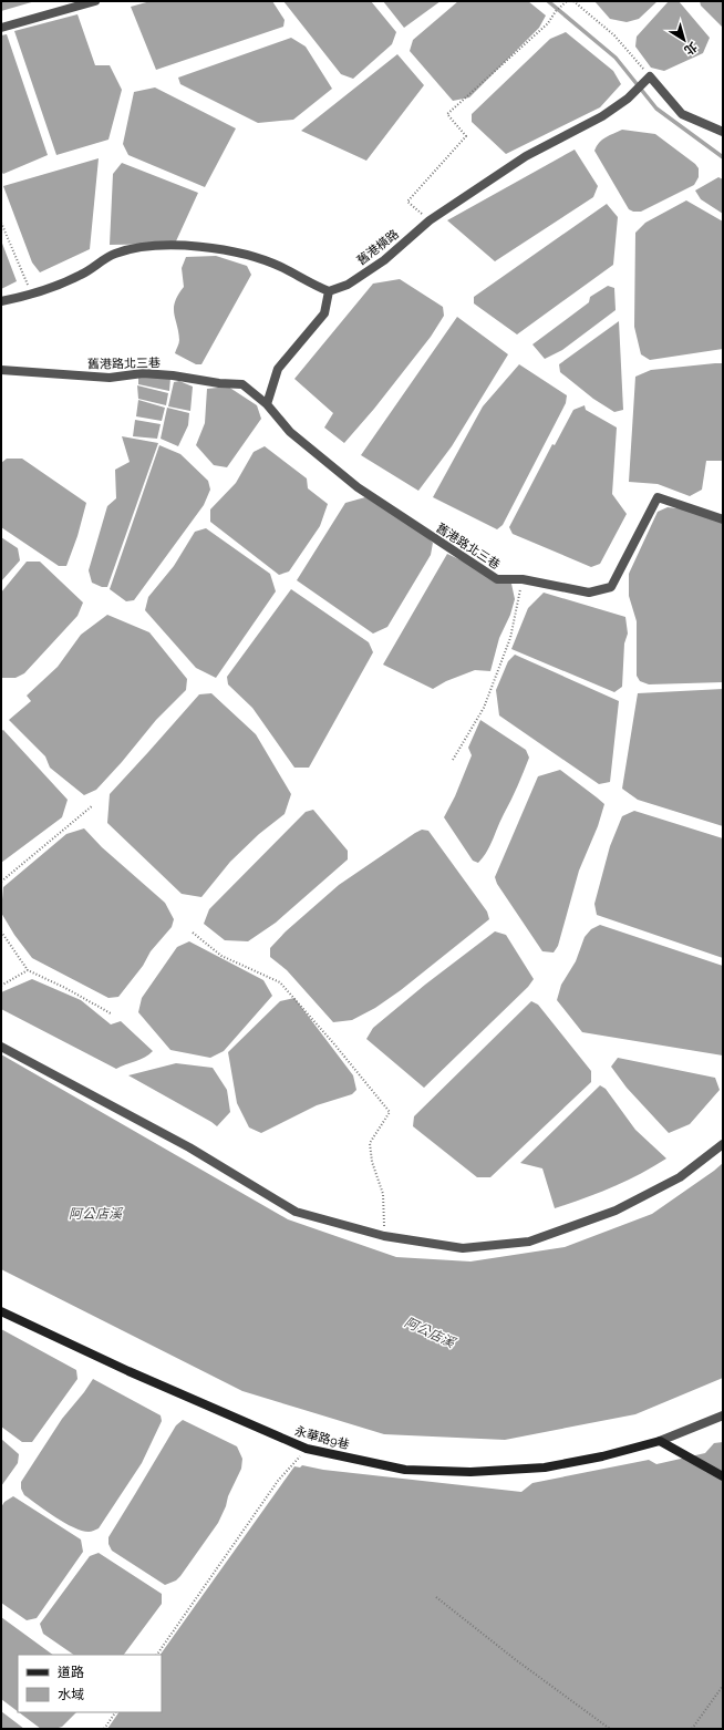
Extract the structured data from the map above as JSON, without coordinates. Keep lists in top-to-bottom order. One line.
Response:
{"streets":{"street":["舊港橫路","舊港路北三巷","永華路9巷"]},"water":["阿公店溪"],"legend":["道路","水域"],"north":"bottom right"}
